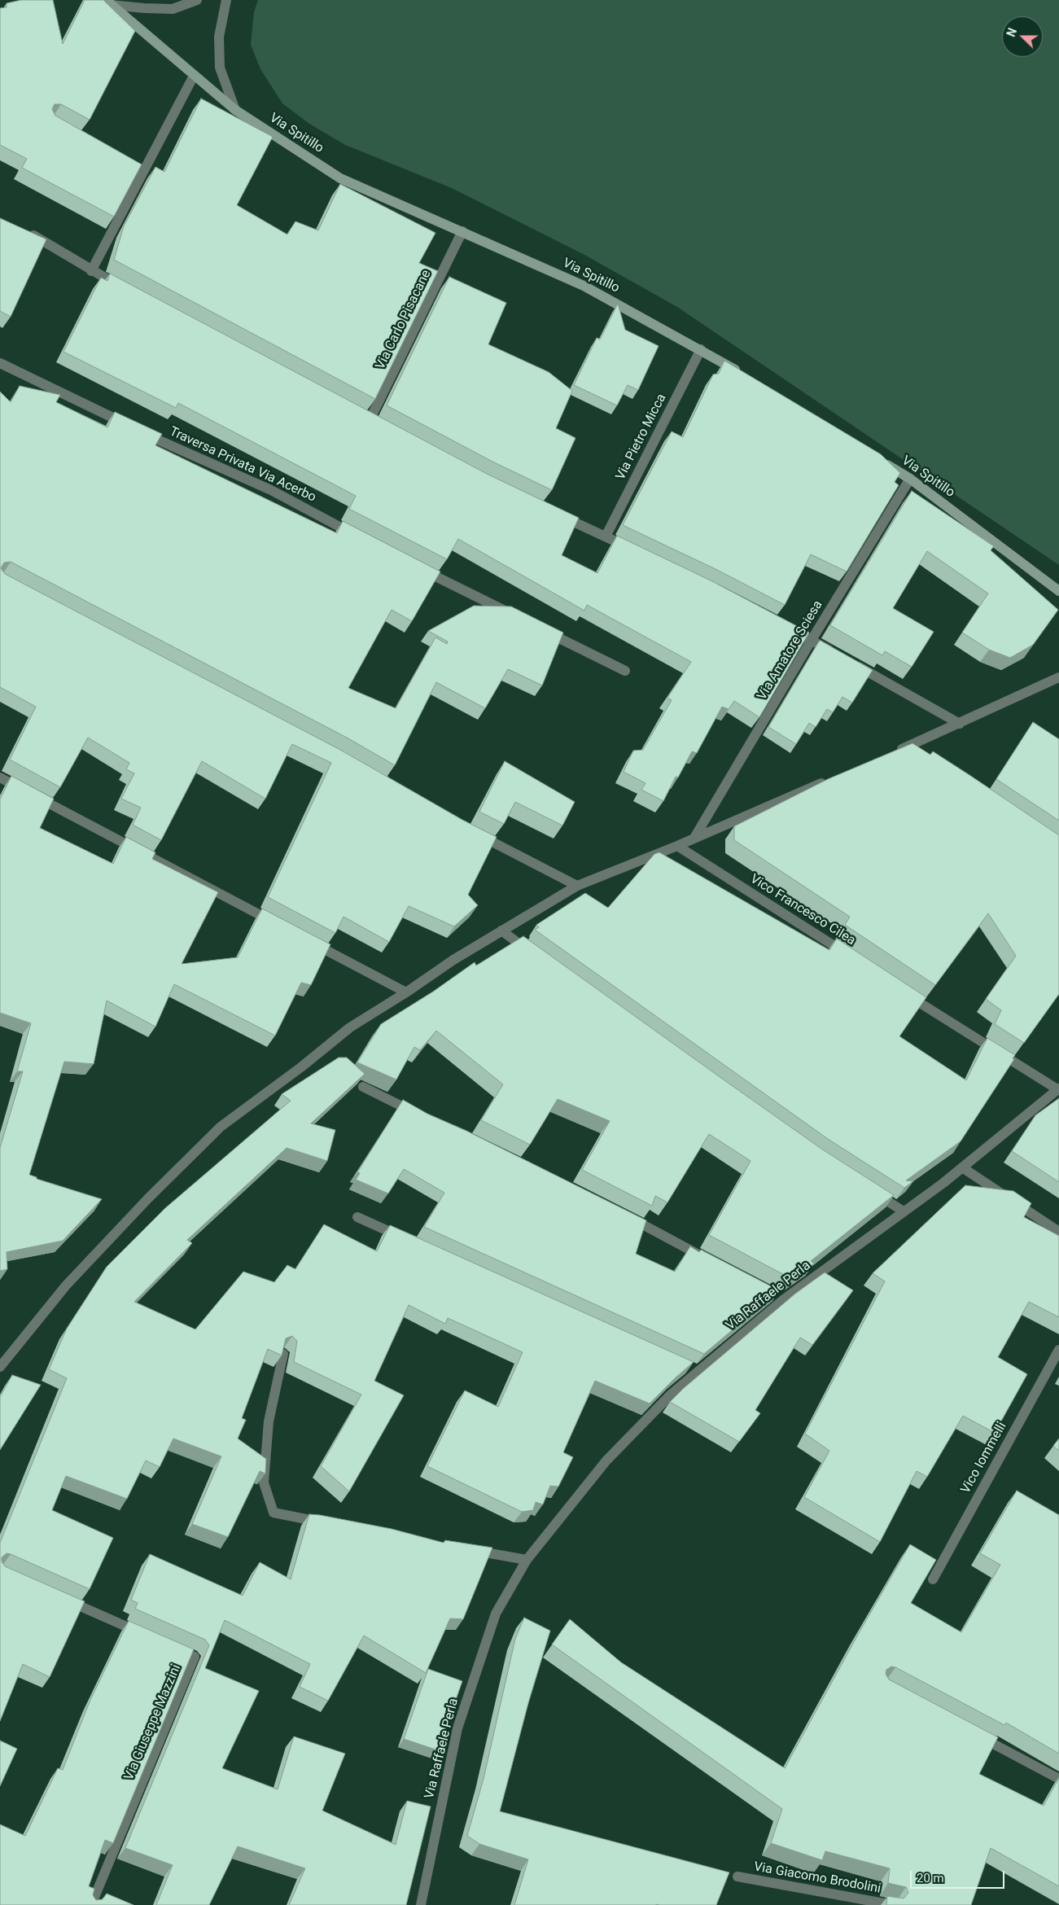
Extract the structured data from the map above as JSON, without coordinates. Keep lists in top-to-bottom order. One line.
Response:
{"streets":{"street":["Via Spitillo","Via Carlo Pisacane","Via Pietro Micca","Traversa Privata Via Acerbo","Via Amatore Sciesa","Vico Francesco Cilea","Via Raffaele Perla","Vico Iommelli","Via Giuseppe Mazzini","Via Giacomo Brodolini"]},"crossings":[["Via Spitillo","Via Carlo Pisacane"],["Via Spitillo","Via Pietro Micca"],["Via Spitillo","Via Amatore Sciesa"]],"scale_bar":"20 m","north":"left"}
